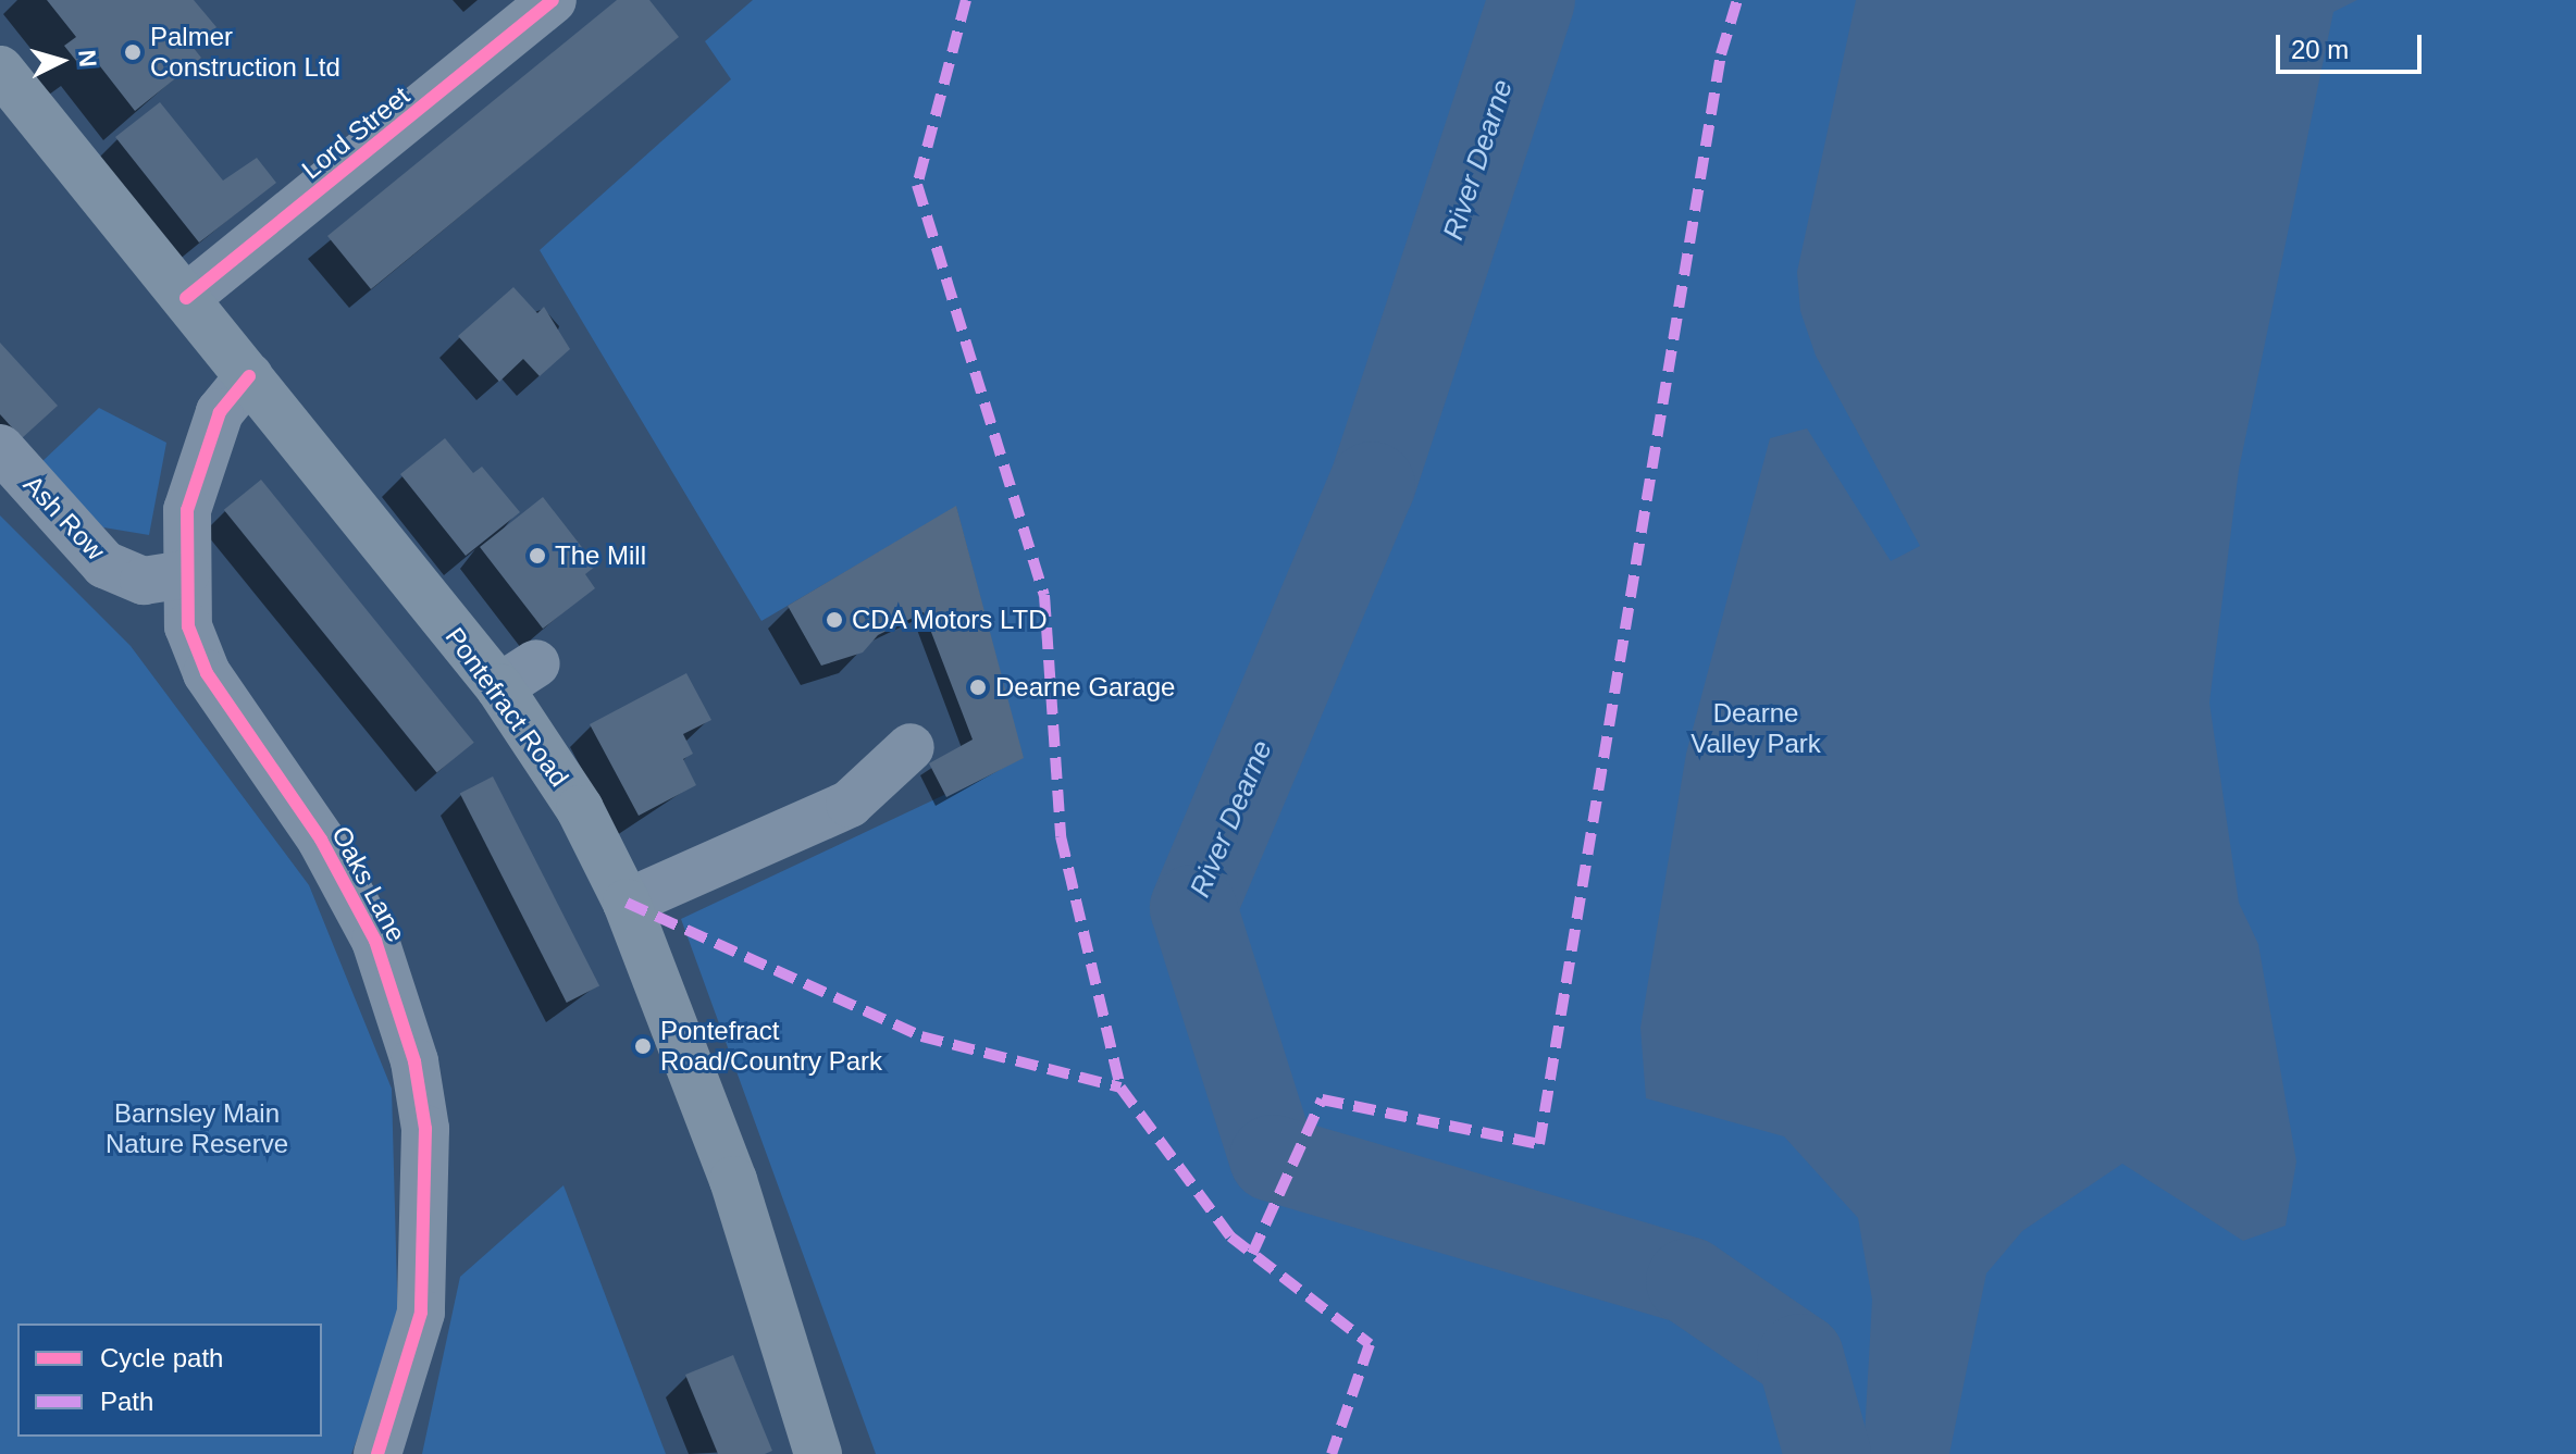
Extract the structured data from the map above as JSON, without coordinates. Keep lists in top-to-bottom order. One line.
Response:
{"streets":{"highway":["Pontefract Road"],"street":["Lord Street","Ash Row","Oaks Lane"]},"crossings":[["Lord Street","Pontefract Road"],["Ash Row","Oaks Lane"],["Pontefract Road","Oaks Lane"]],"water":["River Dearne"],"parks":["Dearne Valley Park","Barnsley Main Nature Reserve"],"places":["Palmer Construction Ltd","The Mill","CDA Motors LTD","Dearne Garage","Pontefract Road/Country Park"],"legend":["Cycle path","Path"],"scale_bar":"20 m","north":"right"}
